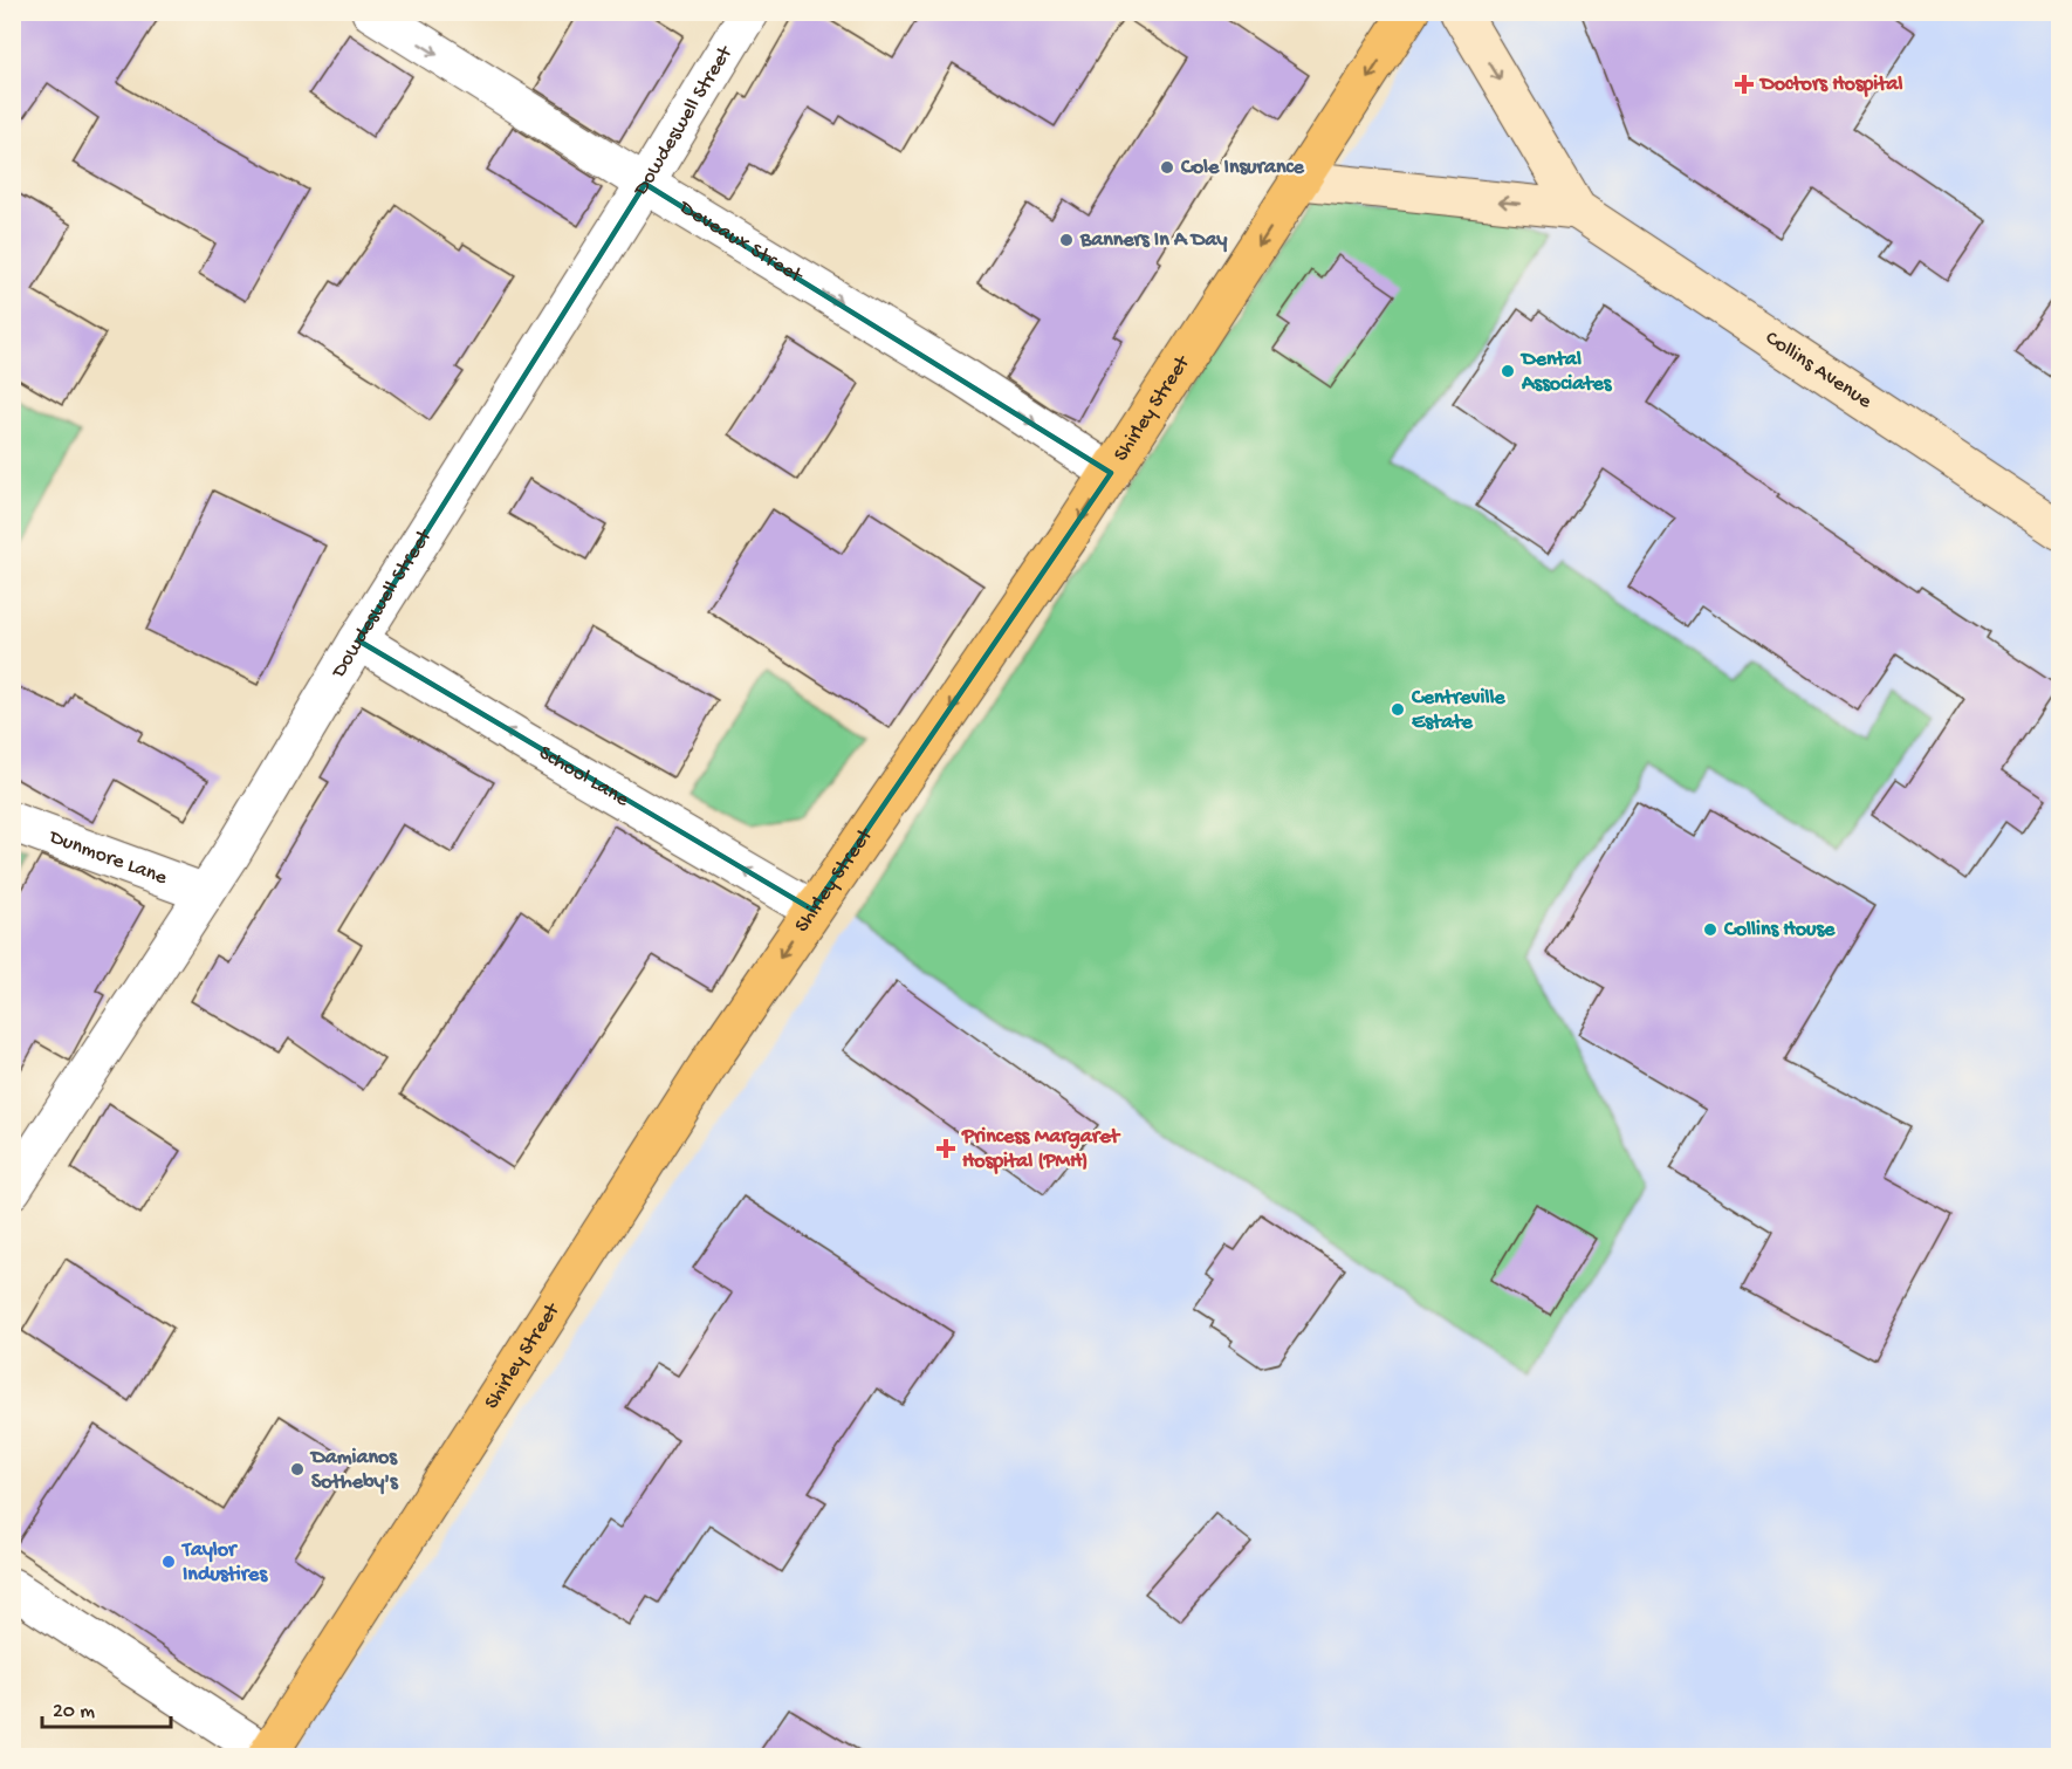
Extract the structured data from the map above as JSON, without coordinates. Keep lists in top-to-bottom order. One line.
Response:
{"streets":{"highway":["Shirley Street"],"street":["Dowdeswell Street","Deveaux Street","Collins Avenue","School Lane","Dunmore Lane"]},"crossings":[["Dowdeswell Street","Deveaux Street"],["Dowdeswell Street","School Lane"],["Dowdeswell Street","Dunmore Lane"],["Deveaux Street","Shirley Street"],["Collins Avenue","Shirley Street"],["Shirley Street","School Lane"]],"one_way":["Deveaux Street","Shirley Street","School Lane"],"places":{"health":["Doctors Hospital","Princess Margaret Hospital (PMH)"],"other":["Cole Insurance","Banners In A Day","Dental Associates","Centreville Estate","Collins House","Damianos Sotheby's","Taylor Industires"]},"scale_bar":"20 m"}
